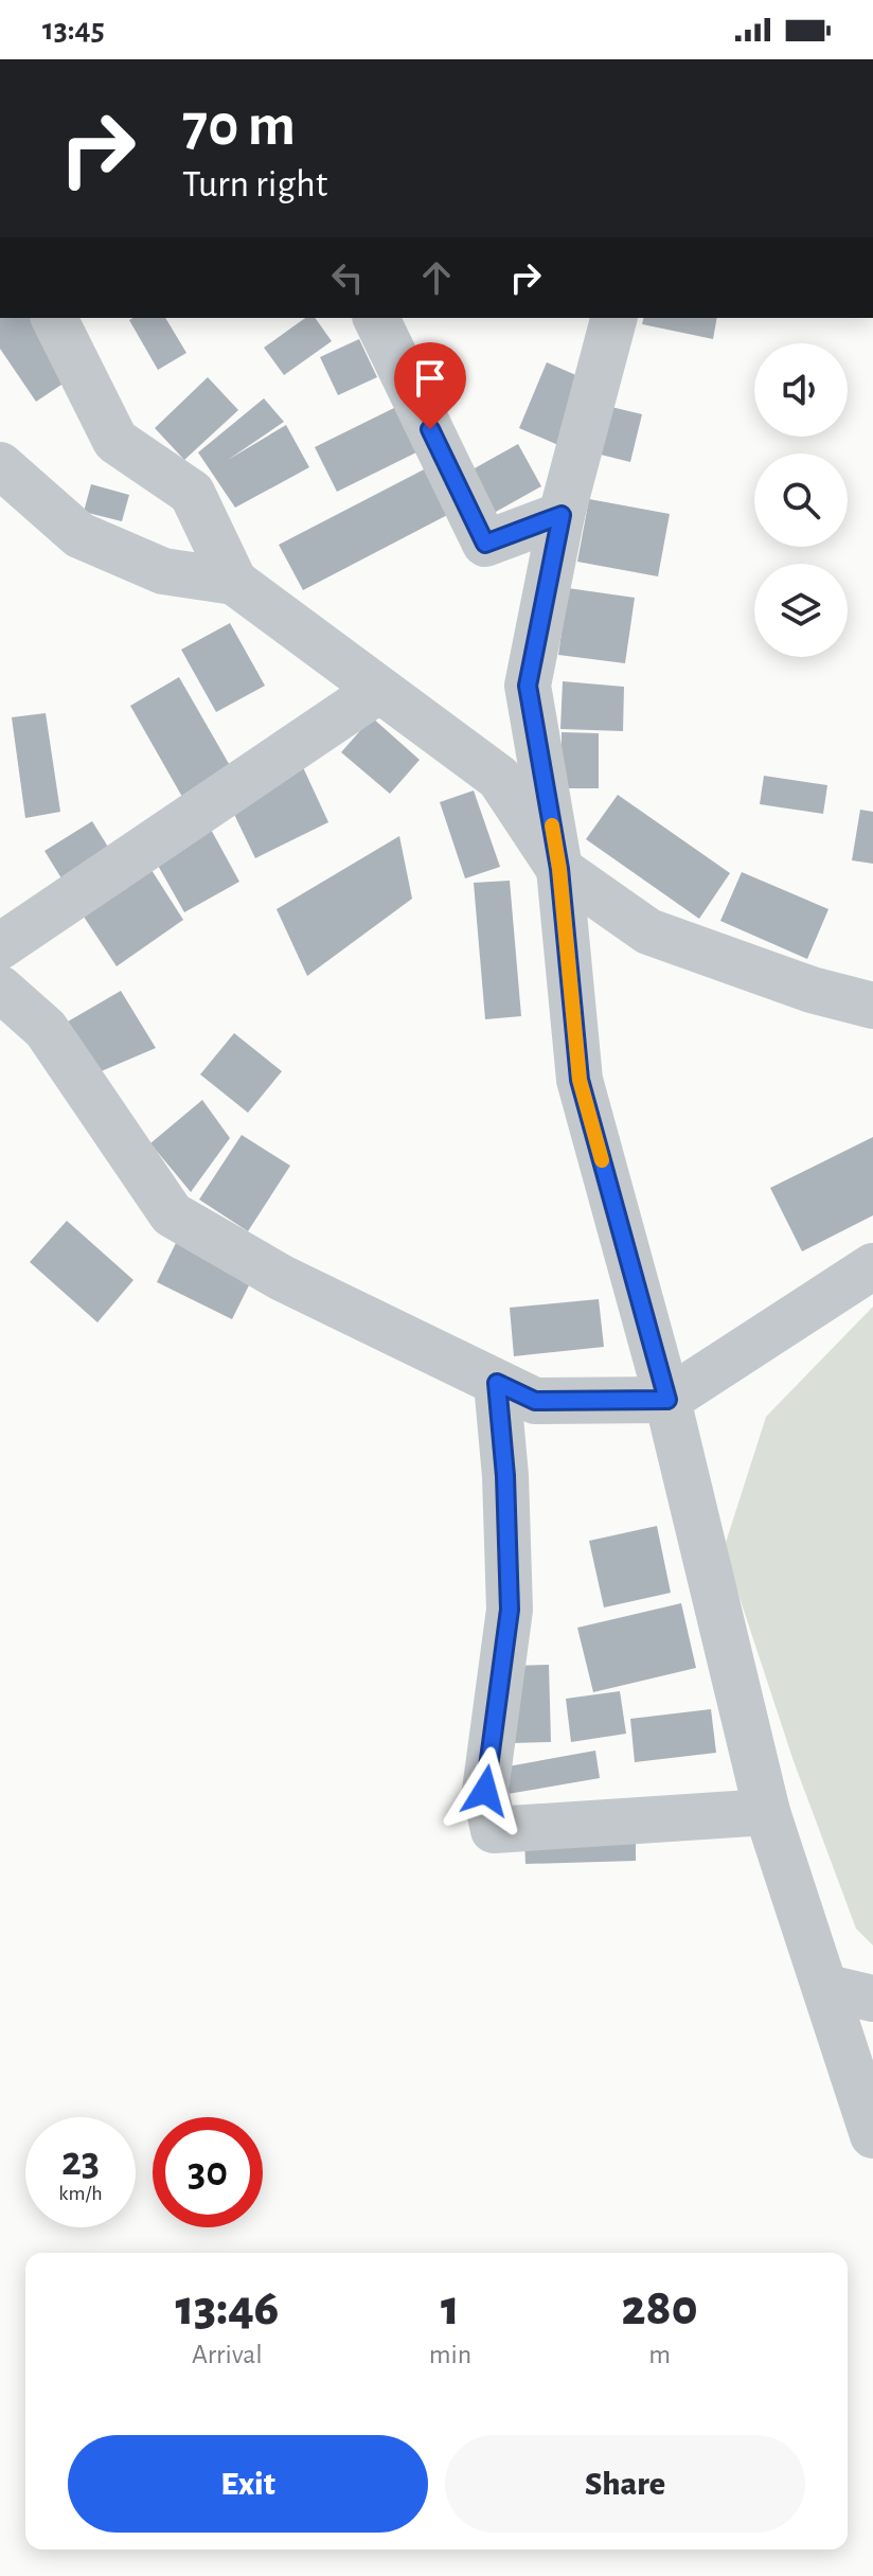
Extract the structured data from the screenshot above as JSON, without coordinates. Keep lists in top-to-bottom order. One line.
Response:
{"page":{"status":"13:45","turn":["70 m","Turn right"],"speed":"23 km/h","limit":"30","eta":["13:46","Arrival","1","min","280","m"],"buttons":["Exit","Share"]}}
